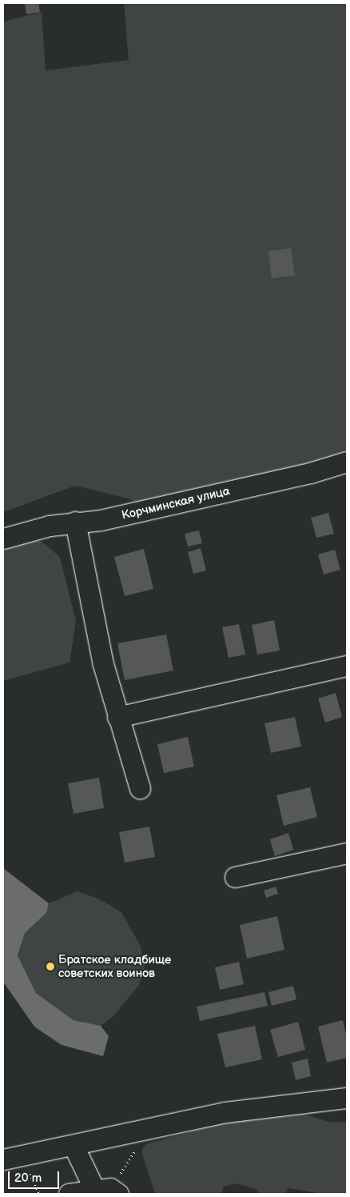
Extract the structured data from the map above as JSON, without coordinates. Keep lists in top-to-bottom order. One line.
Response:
{"streets":{"street":["Корчминская улица"]},"places":["Братское кладбище советских воинов"],"scale_bar":"20 m"}
